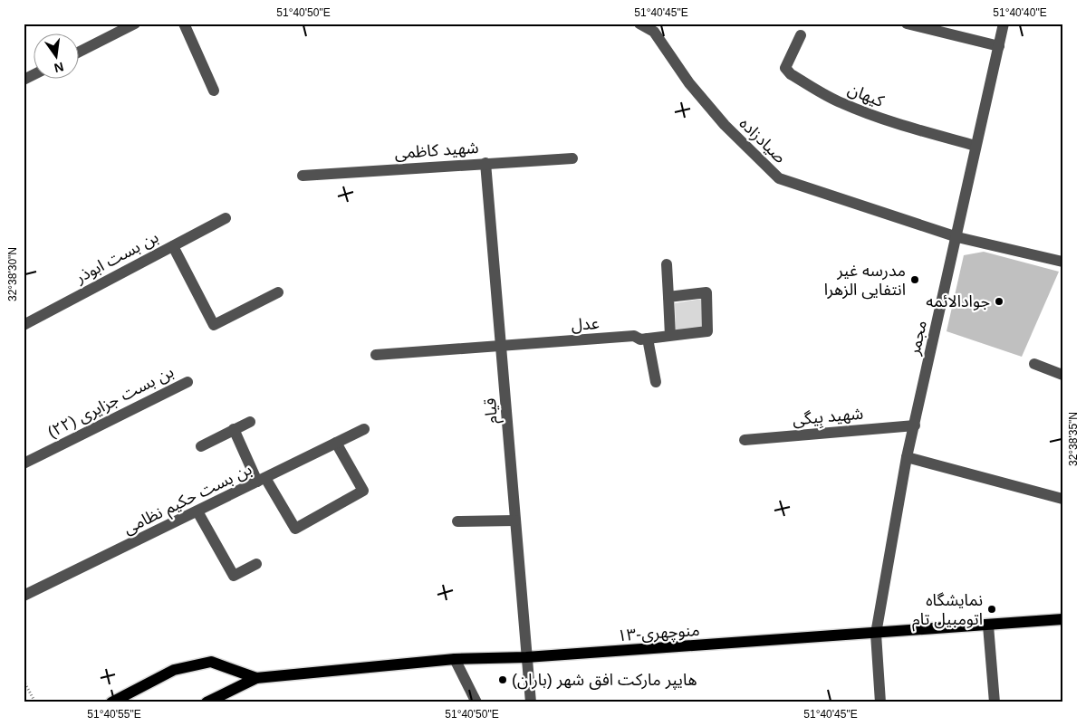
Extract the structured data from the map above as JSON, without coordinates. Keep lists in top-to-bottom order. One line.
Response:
{"streets":{"main road":["۱۳-منوچهری"],"street":["کیهان","صیادزاده","شهید کاظمی","بن بست ابوذر","عدل","مجمر","بن بست جزایری (۲۲)","قیام","شهید بِیگی","بن بست حکیم نظامی"]},"crossings":[["کیهان","مجمر"],["صیادزاده","مجمر"],["شهید کاظمی","قیام"],["عدل","قیام"],["مجمر","شهید بِیگی"],["مجمر","۱۳-منوچهری"],["قیام","۱۳-منوچهری"]],"places":["مدرسه غیر انتفایی الزهرا","جوادالائمه","نمایشگاه اتومبیل تام","هایپر مارکت افق شهر (باران)"],"north":"bottom","coordinates":["51°40'50\"E","51°40'45\"E","51°40'40\"E","32°38'30\"N","32°38'35\"N","51°40'55\"E"]}
